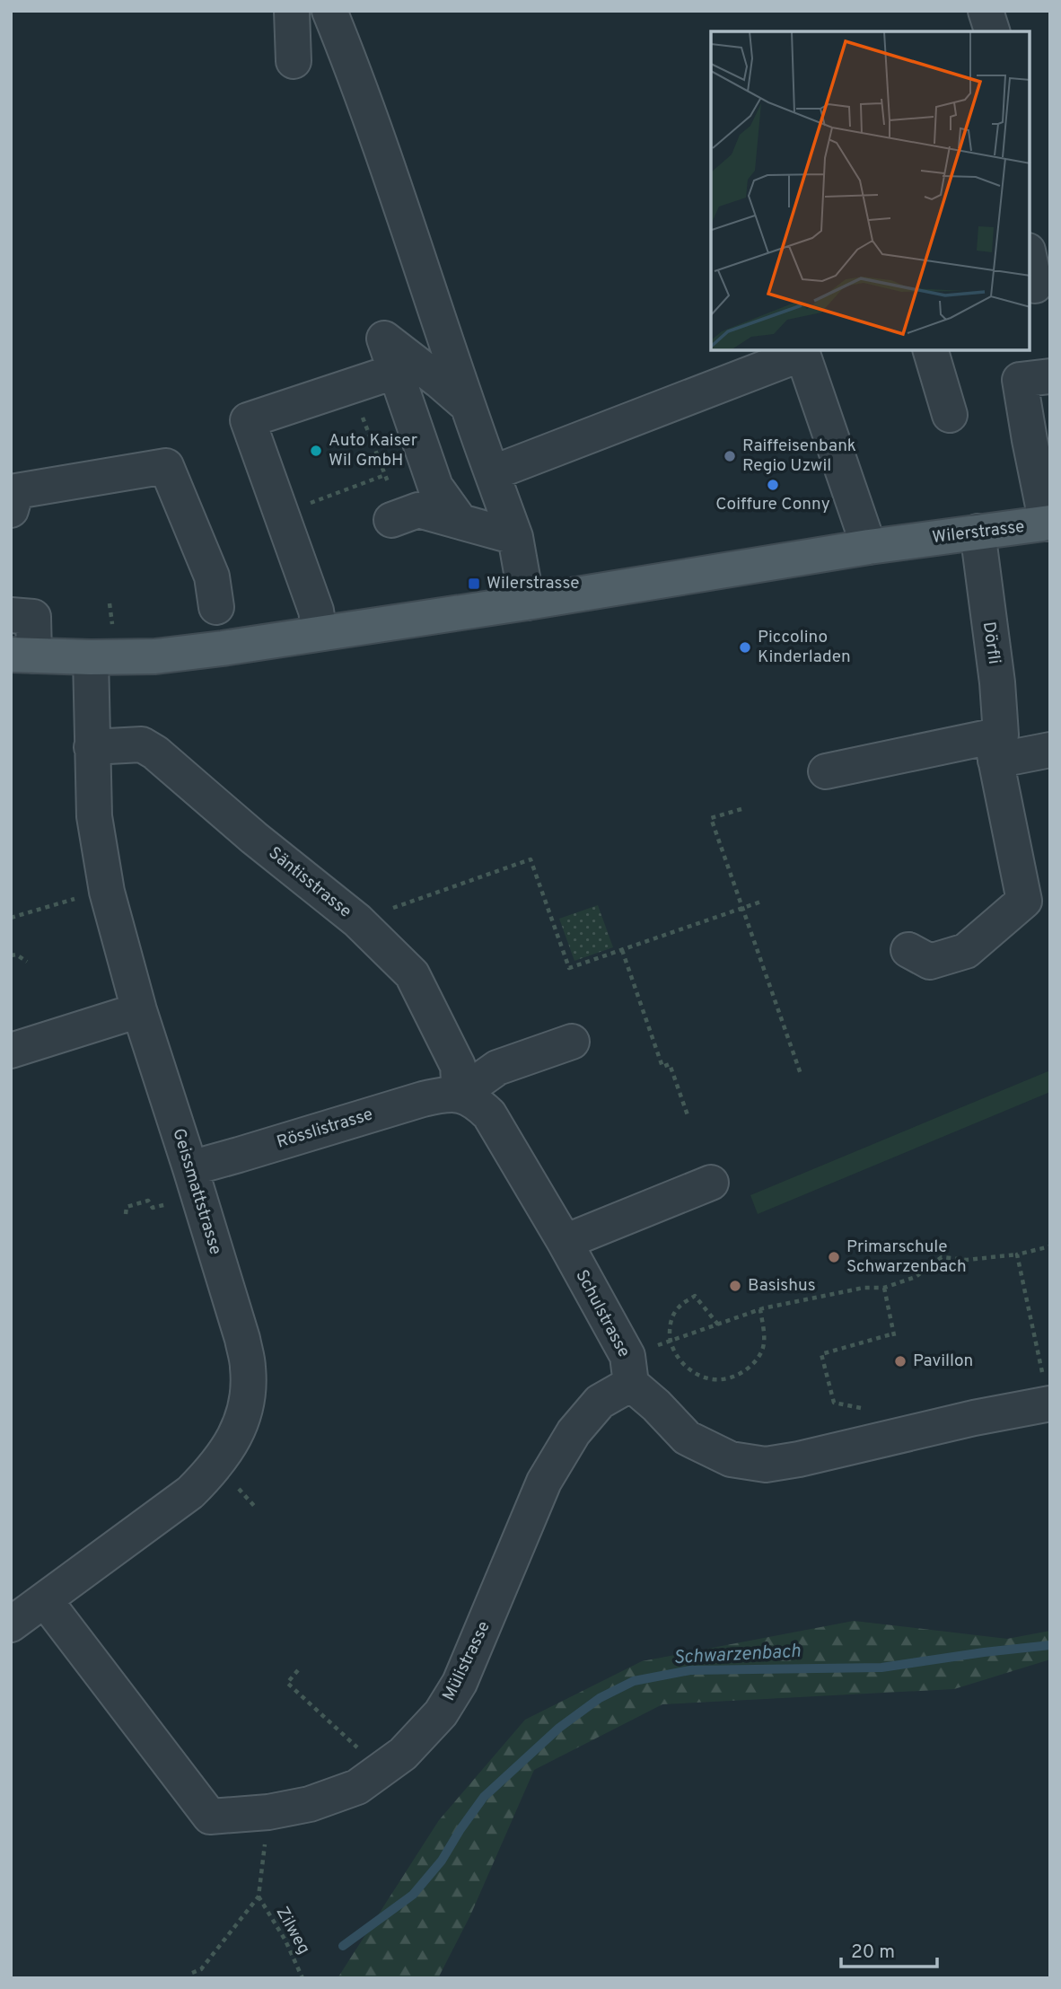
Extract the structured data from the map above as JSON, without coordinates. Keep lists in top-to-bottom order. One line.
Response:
{"streets":{"main road":["Wilerstrasse"],"street":["Dörfli","Säntisstrasse","Rösslistrasse","Geissmattstrasse","Schulstrasse","Mülistrasse"],"path":["Zilweg"]},"crossings":[["Wilerstrasse","Dörfli"],["Wilerstrasse","Geissmattstrasse"],["Säntisstrasse","Rösslistrasse"],["Säntisstrasse","Geissmattstrasse"],["Säntisstrasse","Schulstrasse"],["Rösslistrasse","Geissmattstrasse"],["Rösslistrasse","Schulstrasse"],["Geissmattstrasse","Mülistrasse"],["Schulstrasse","Mülistrasse"]],"water":["Schwarzenbach"],"places":{"other":["Auto Kaiser Wil GmbH","Raiffeisenbank Regio Uzwil","Coiffure Conny","Piccolino Kinderladen","Primarschule Schwarzenbach","Basishus","Pavillon"],"transit":["Wilerstrasse"]},"scale_bar":"20 m"}
